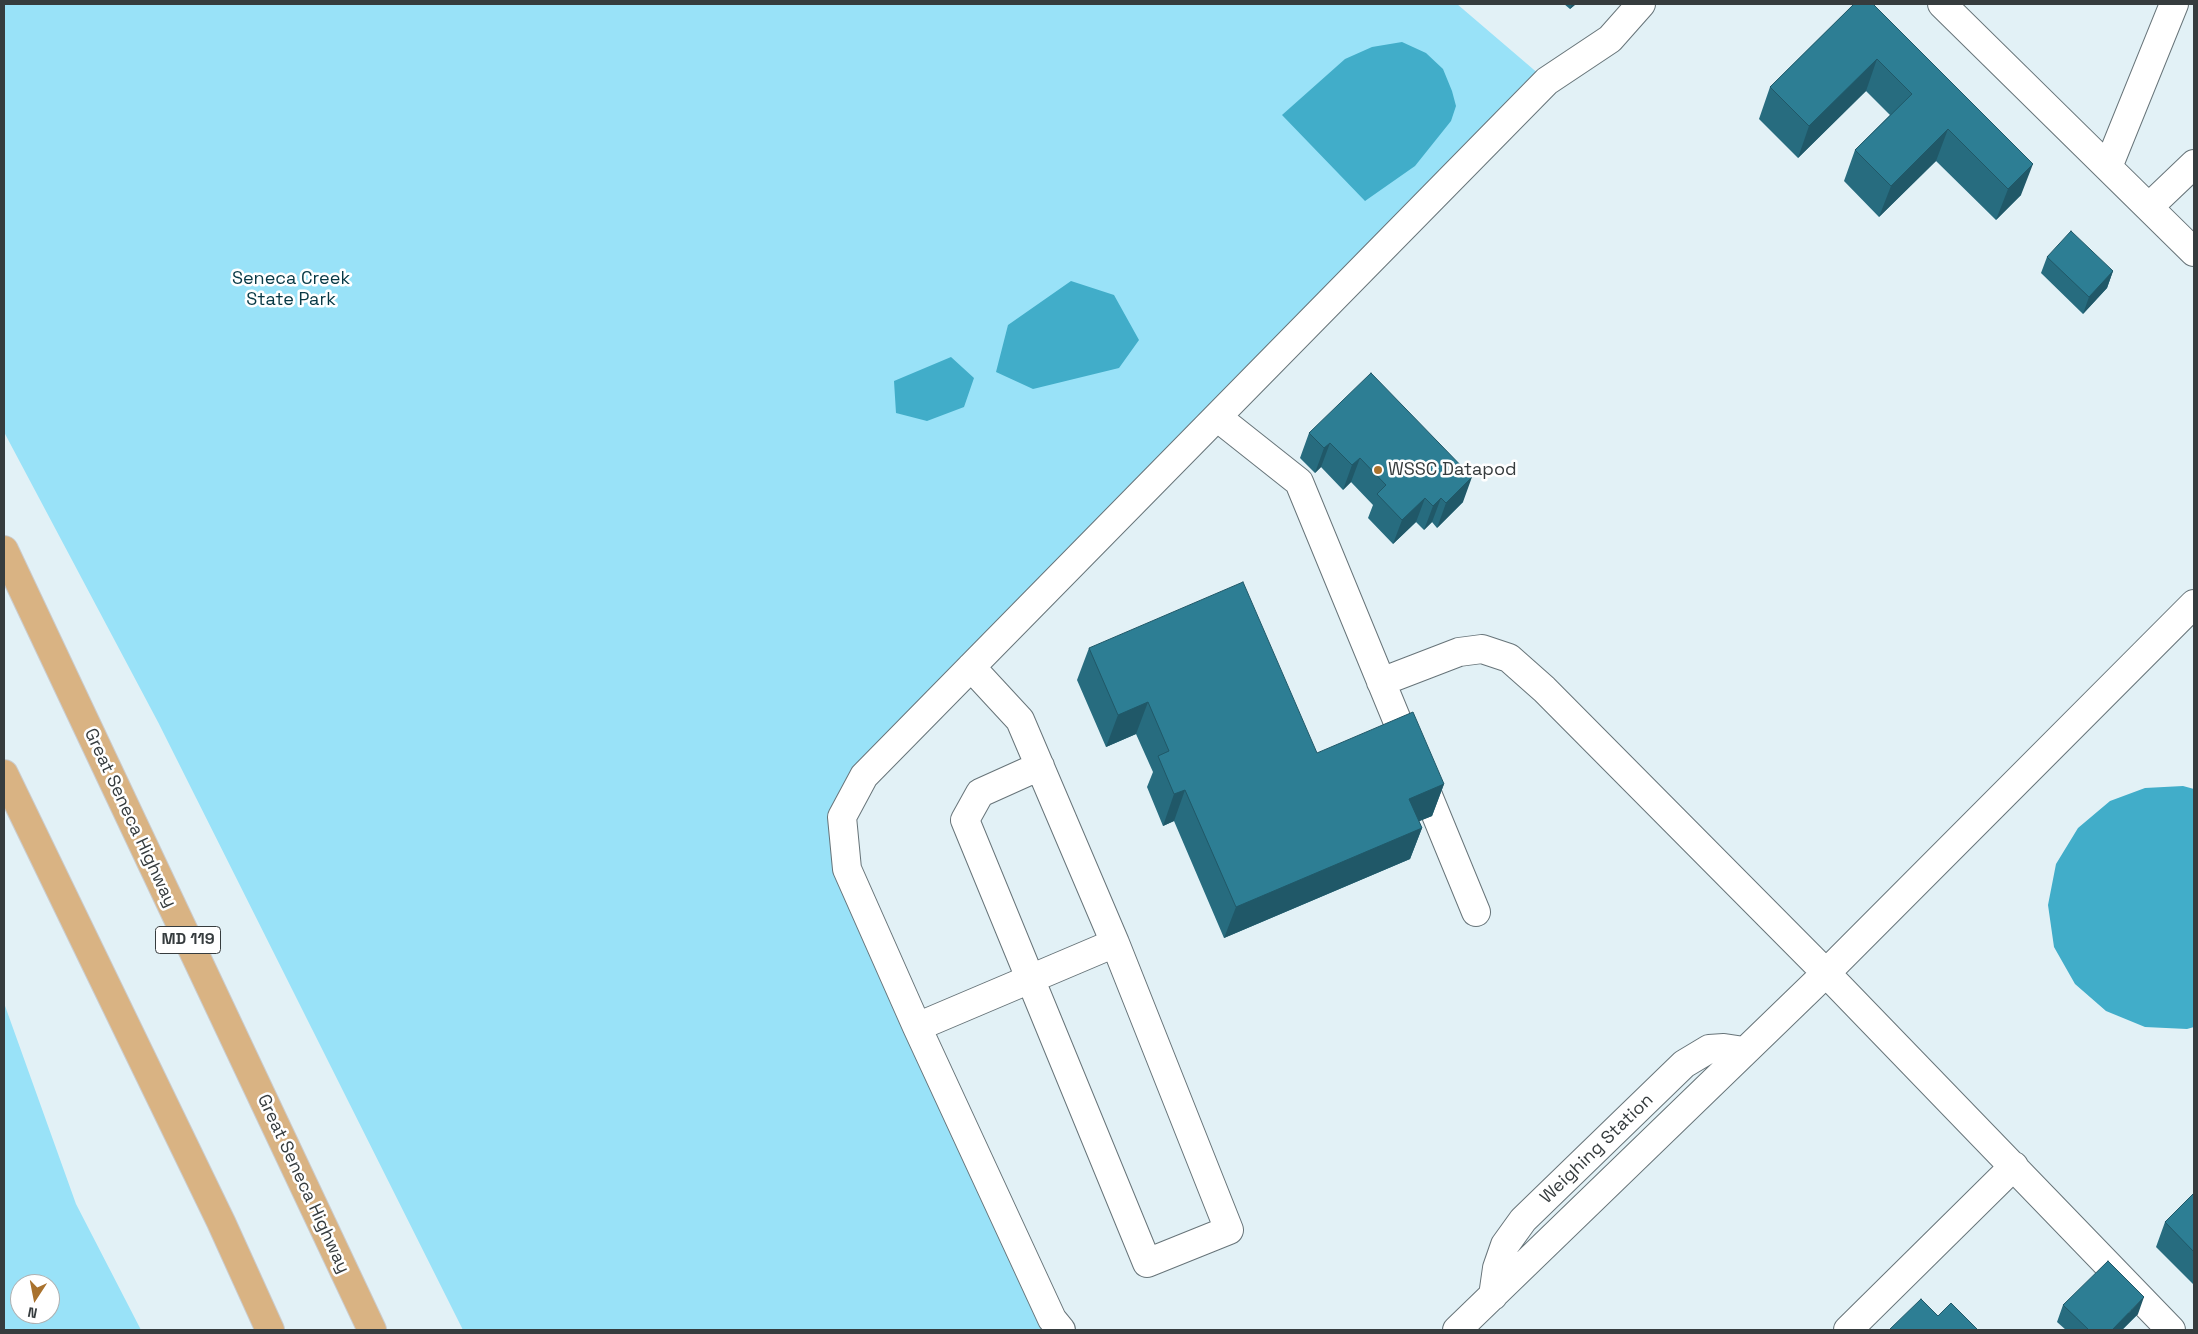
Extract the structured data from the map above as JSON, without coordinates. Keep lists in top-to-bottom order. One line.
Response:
{"streets":{"main road":["Great Seneca Highway","MD 119"]},"parks":["Seneca Creek State Park"],"places":["WSSC Datapod"],"north":"bottom"}
